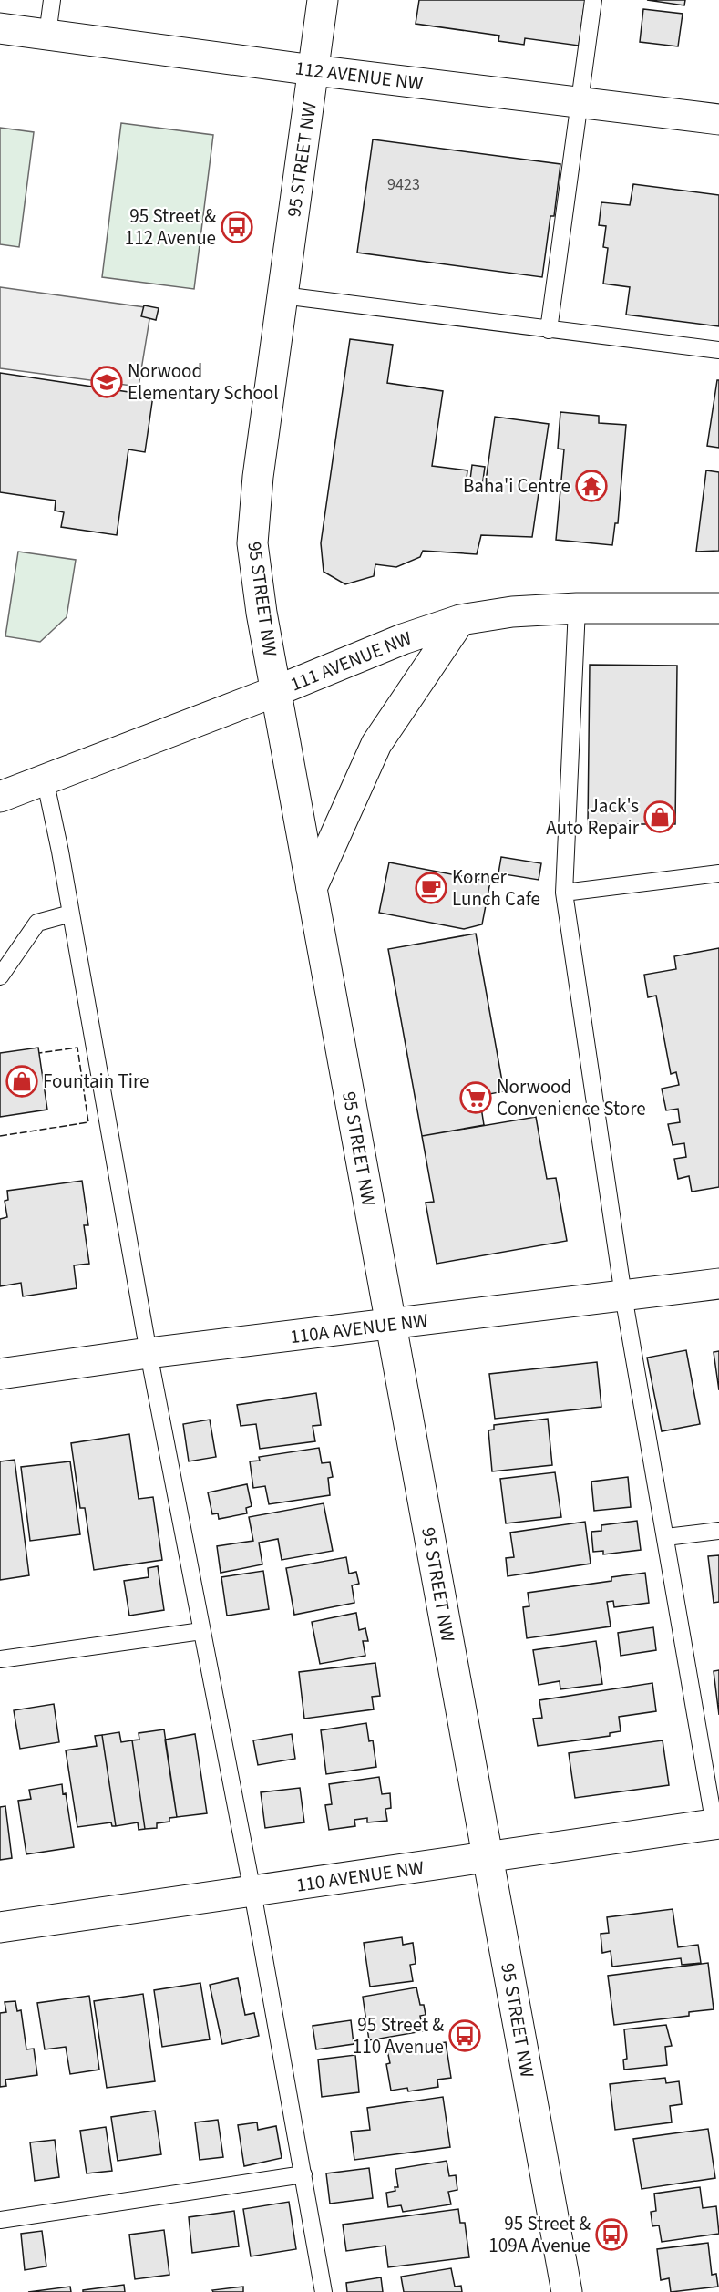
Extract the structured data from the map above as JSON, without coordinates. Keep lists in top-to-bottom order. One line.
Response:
{"streets":{"street":["112 AVENUE NW","95 STREET NW","111 AVENUE NW","110A AVENUE NW","110 AVENUE NW"]},"crossings":[["112 AVENUE NW","95 STREET NW"],["95 STREET NW","111 AVENUE NW"],["95 STREET NW","110A AVENUE NW"],["95 STREET NW","110 AVENUE NW"]],"places":{"bus stop":["95 Street & 112 Avenue","95 Street & 110 Avenue","95 Street & 109A Avenue"],"school or university":["Norwood Elementary School"],"temple":["Baha'i Centre"],"shop":["Jack's Auto Repair","Fountain Tire"],"cafe":["Korner Lunch Cafe"],"supermarket":["Norwood Convenience Store"]},"house_numbers":["9423"]}
